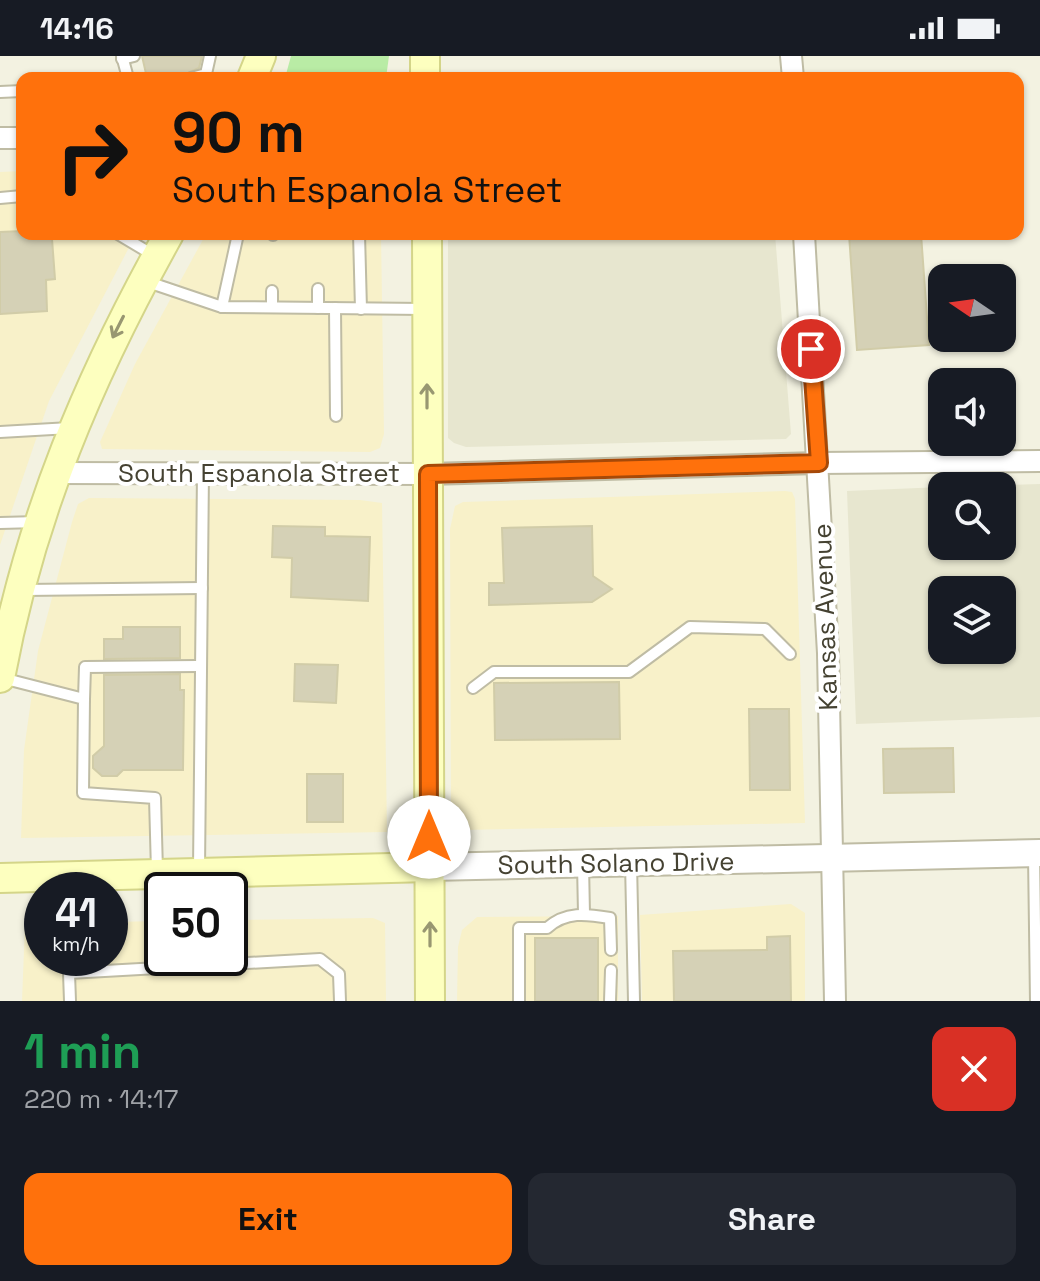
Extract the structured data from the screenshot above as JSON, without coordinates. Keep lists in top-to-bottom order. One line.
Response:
{"streets":{"main road":["South Solano Drive"],"street":["South Espanola Street","Kansas Avenue"]},"crossings":[["South Espanola Street","Kansas Avenue"],["Kansas Avenue","South Solano Drive"]],"north":"left","page":{"status":"14:16","turn":["90 m","South Espanola Street"],"speed":"41 km/h","limit":"50","heading":["1 min","220 m · 14:17"],"buttons":["Exit","Share"]}}
